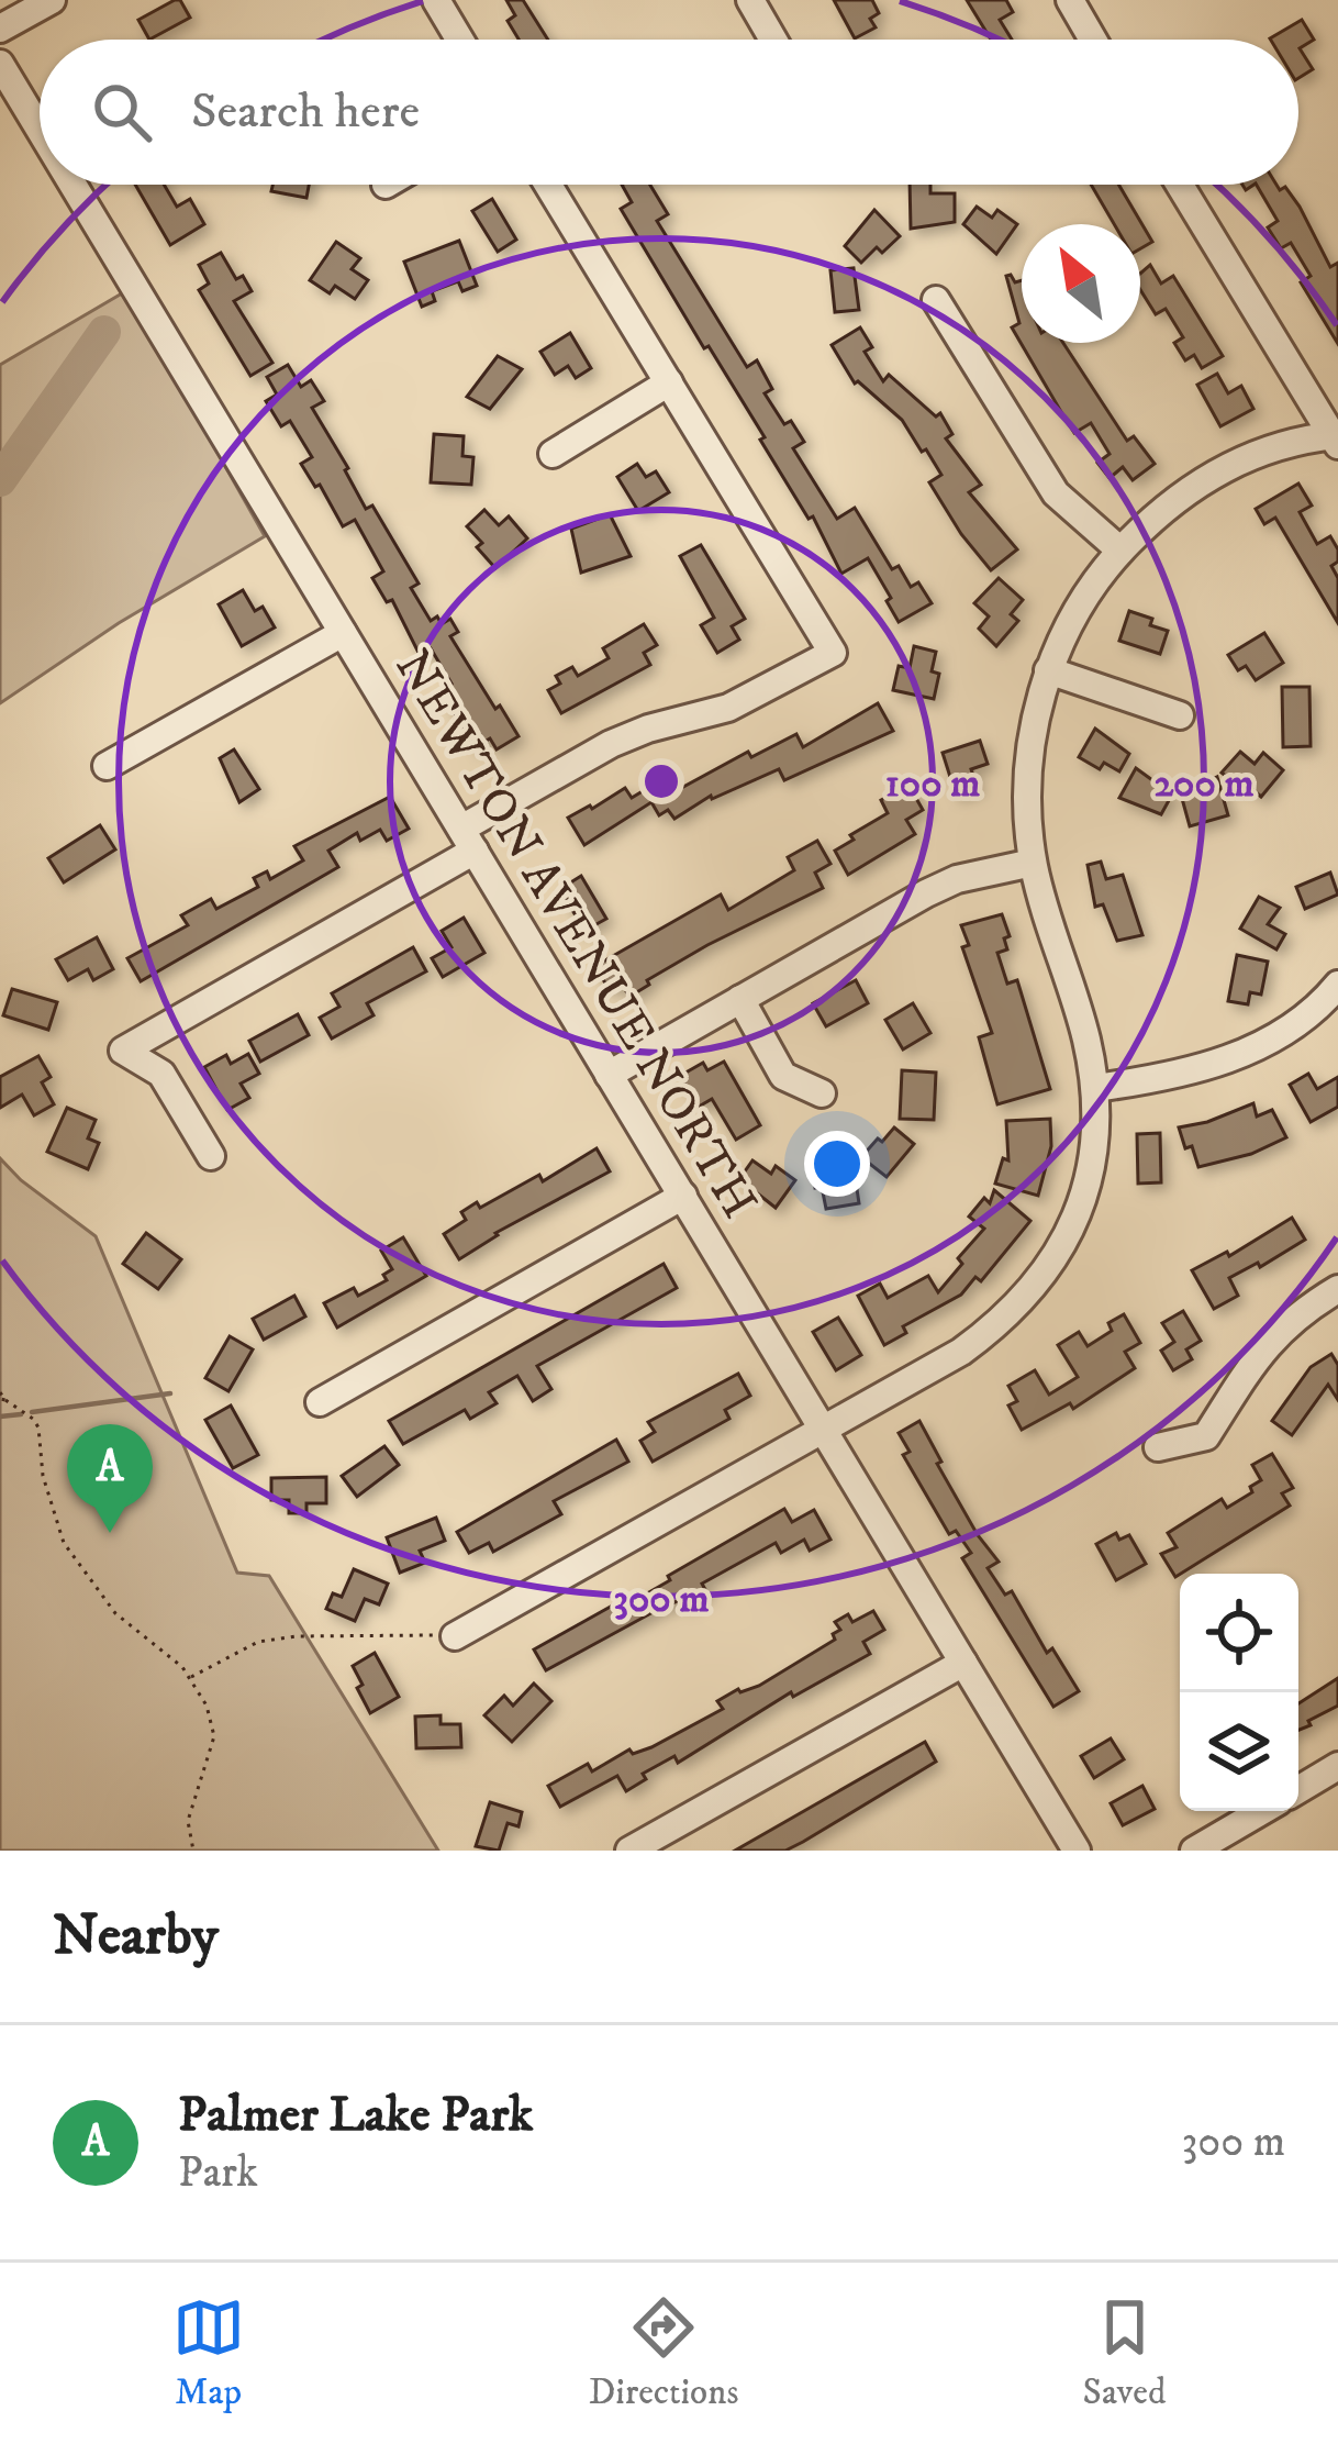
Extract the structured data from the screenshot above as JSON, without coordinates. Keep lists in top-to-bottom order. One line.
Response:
{"streets":{"street":["NEWTON AVENUE NORTH"]},"north":"top left","page":{"search":"Search here","pins":"A","heading":"Nearby","list":[{"mark":"A","name":"Palmer Lake Park","note":"Park","value":"300 m"}],"nav":["Map","Directions","Saved"]},"rings":["100 m","200 m","300 m"]}
